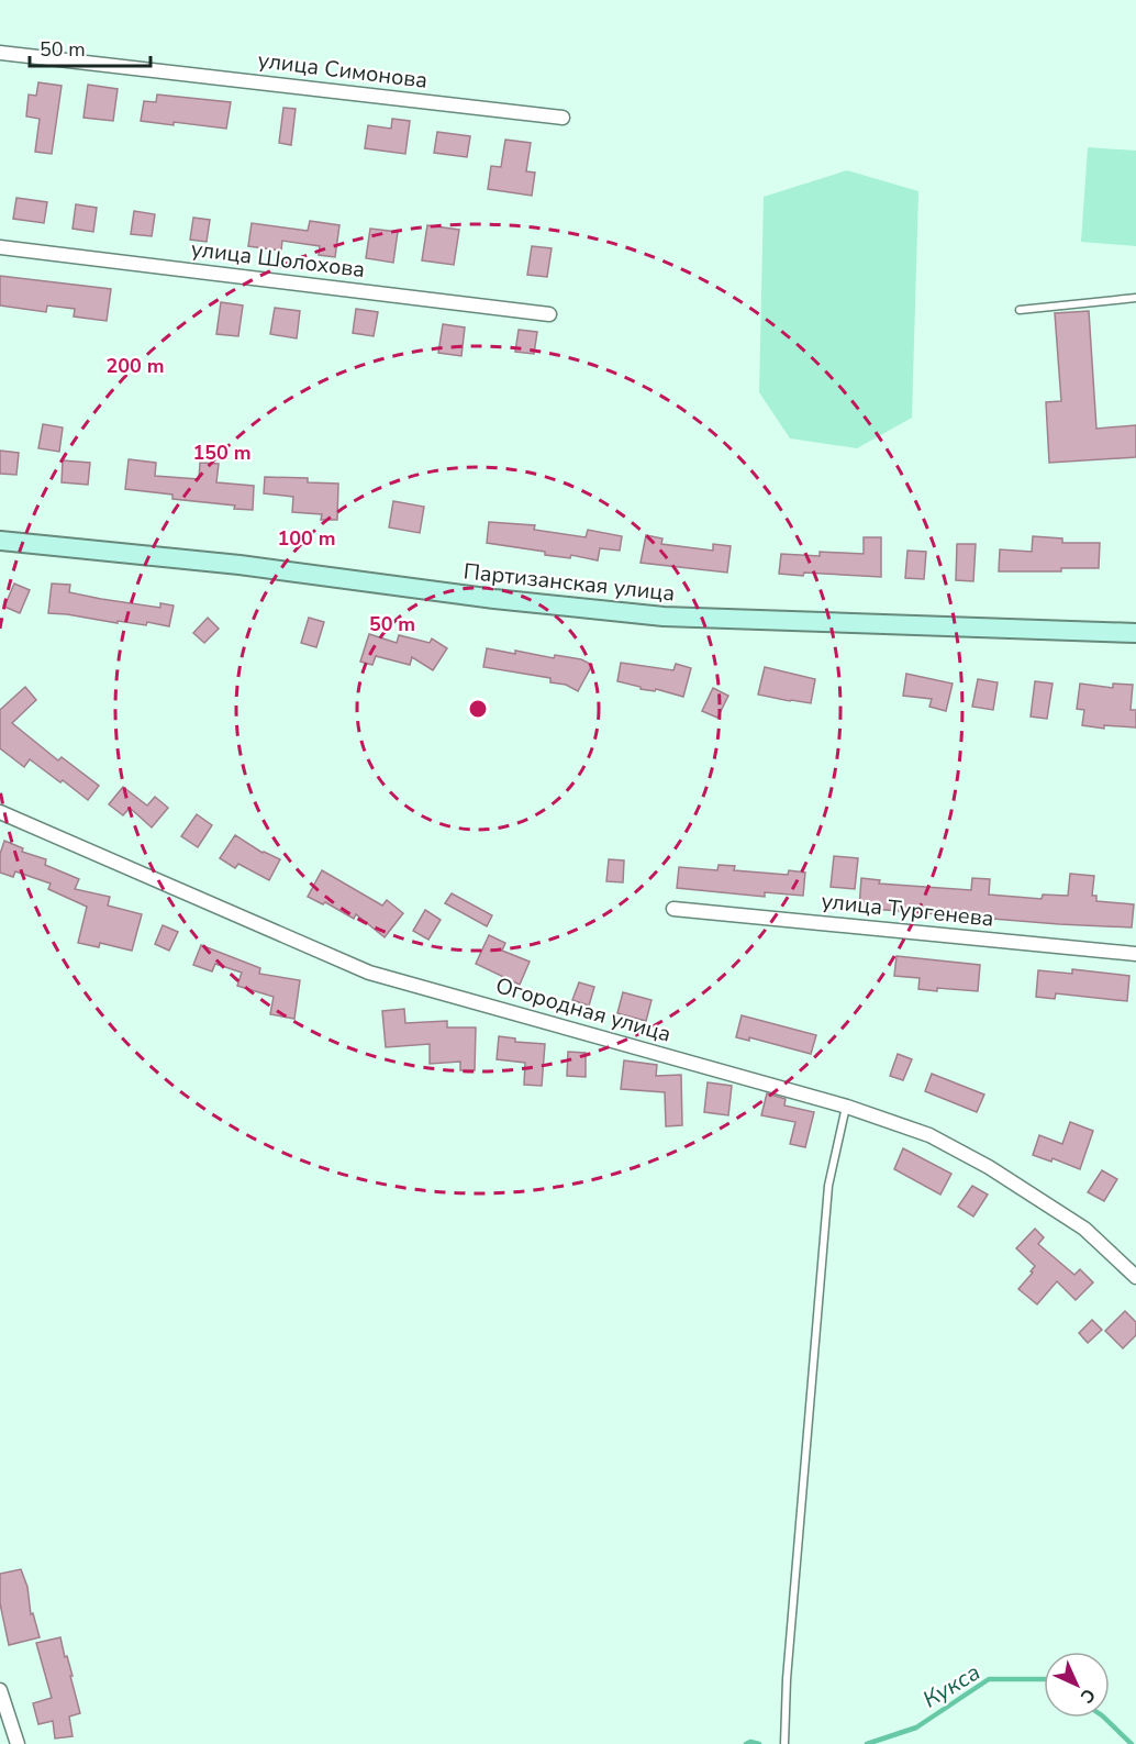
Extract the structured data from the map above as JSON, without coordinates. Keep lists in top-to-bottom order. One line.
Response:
{"streets":{"street":["улица Симонова","улица Шолохова","Партизанская улица","улица Тургенева","Огородная улица"]},"water":["Кукса"],"scale_bar":"50 m","north":"bottom right","rings":["200 m","150 m","100 m","50 m"]}
